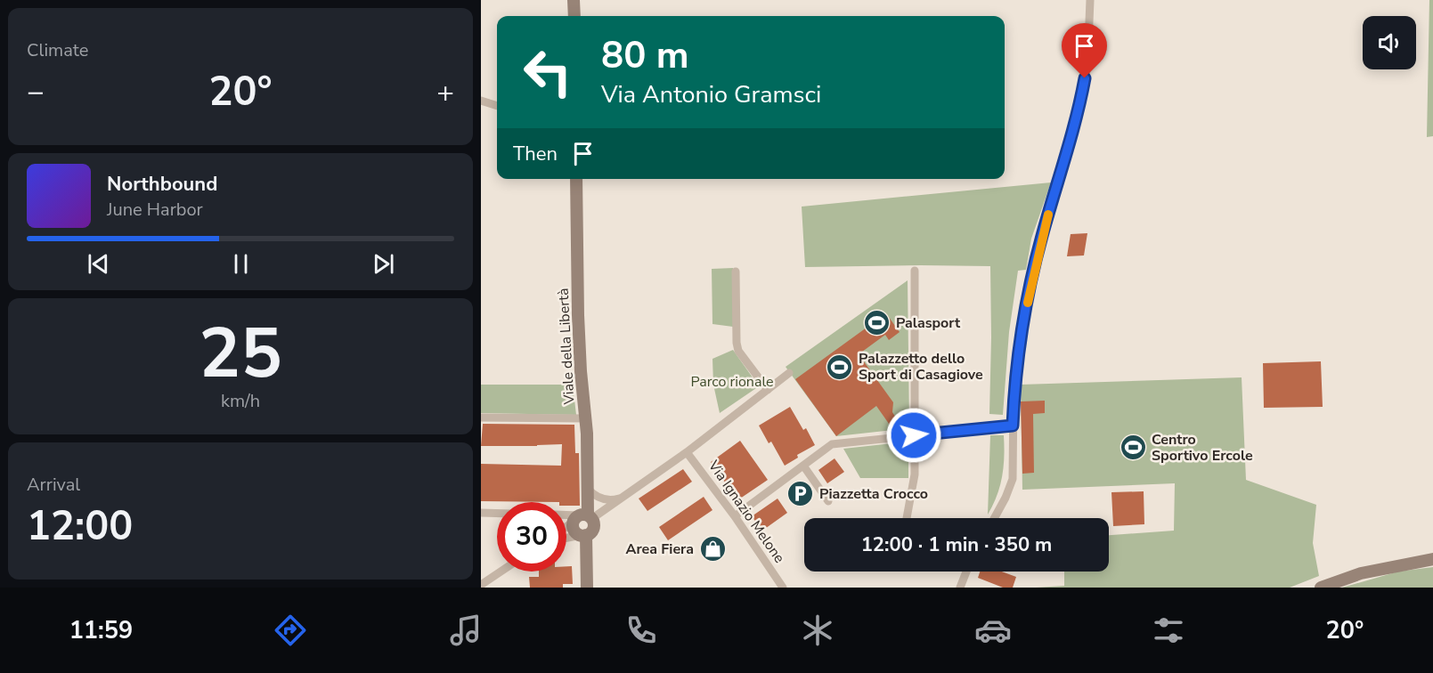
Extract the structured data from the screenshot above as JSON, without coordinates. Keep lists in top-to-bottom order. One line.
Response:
{"streets":{"street":["Viale della Libertà","Via Ignazio Melone"]},"parks":["Parco rionale"],"places":{"sports":["Palasport","Palazzetto dello Sport di Casagiove","Centro Sportivo Ercole"],"parking":["Piazzetta Crocco"],"shop":["Area Fiera"]},"page":{"tile":["Climate",["25","km/h"],["Arrival","12:00"]],"turn":["80 m","Via Antonio Gramsci"],"heat":["−","20°","+"],"then":"Then","song":["Northbound","June Harbor"],"limit":"30","trip":"12:00 · 1 min · 350 m","tabs":["11:59","20°"]}}
